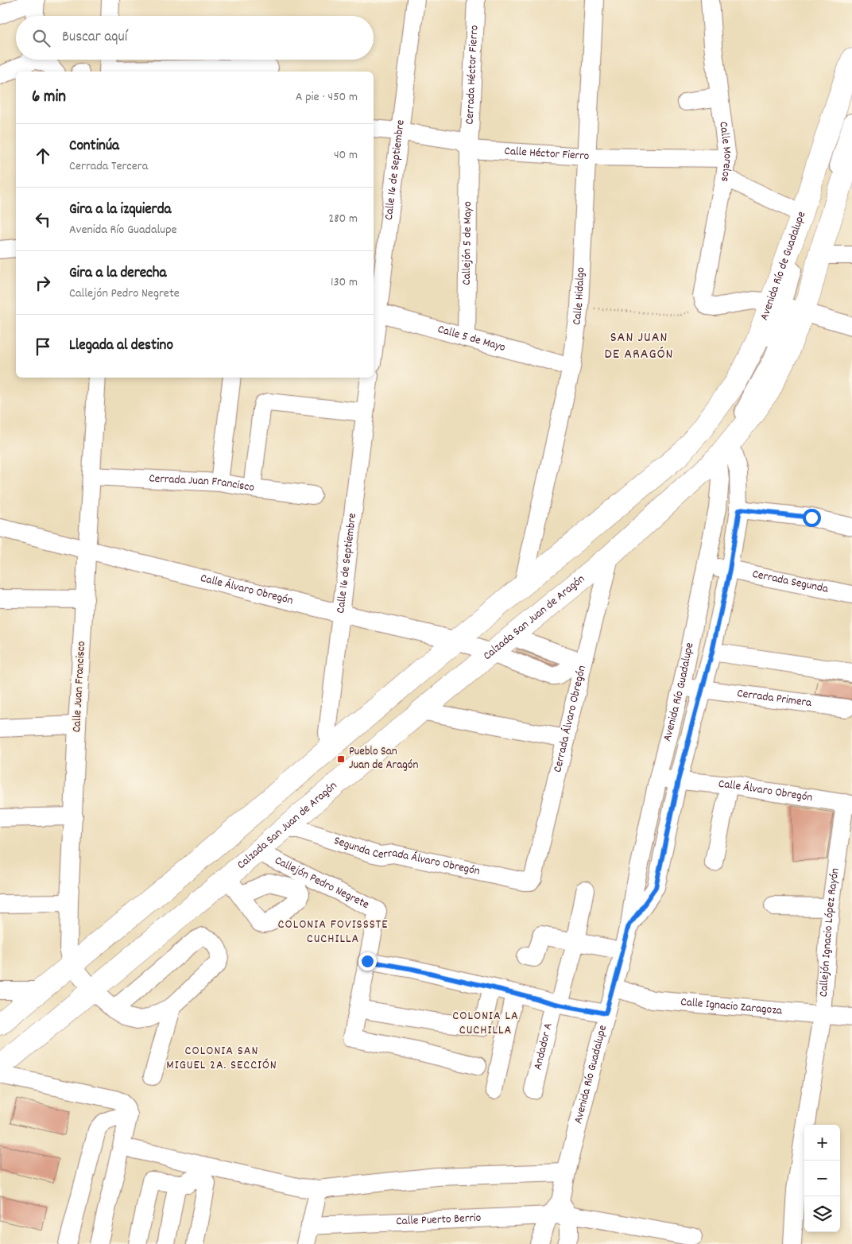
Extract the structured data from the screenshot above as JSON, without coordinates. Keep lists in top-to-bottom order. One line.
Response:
{"streets":{"main road":["Avenida Río de Guadalupe","Calzada San Juan de Aragón"],"street":["Cerrada Héctor Fierro","Calle Morelos","Calle Héctor Fierro","Calle 16 de Septiembre","Callejón 5 de Mayo","Calle Hidalgo","Calle 5 de Mayo","Cerrada Juan Francisco","Cerrada Segunda","Calle Álvaro Obregón","Calle Juan Francisco","Avenida Río Guadalupe","Cerrada Primera","Cerrada Álvaro Obregón","Segunda Cerrada Álvaro Obregón","Callejón Pedro Negrete","Callejón Ignacio López Rayón","Calle Ignacio Zaragoza","Andador A","Calle Puerto Berrio"]},"crossings":[["Cerrada Héctor Fierro","Calle Héctor Fierro"],["Cerrada Héctor Fierro","Callejón 5 de Mayo"],["Calle Morelos","Calle Héctor Fierro"],["Calle Héctor Fierro","Calle 16 de Septiembre"],["Calle Héctor Fierro","Callejón 5 de Mayo"],["Calle Héctor Fierro","Calle Hidalgo"],["Calle 16 de Septiembre","Calle 5 de Mayo"],["Calle 16 de Septiembre","Calle Álvaro Obregón"],["Calle 16 de Septiembre","Calzada San Juan de Aragón"],["Callejón 5 de Mayo","Calle 5 de Mayo"],["Avenida Río de Guadalupe","Calzada San Juan de Aragón"],["Avenida Río de Guadalupe","Avenida Río Guadalupe"],["Calle Hidalgo","Calle 5 de Mayo"],["Calle Hidalgo","Calzada San Juan de Aragón"],["Cerrada Juan Francisco","Calle Juan Francisco"],["Cerrada Segunda","Avenida Río Guadalupe"],["Calle Álvaro Obregón","Calzada San Juan de Aragón"],["Calle Álvaro Obregón","Calle Juan Francisco"],["Calle Álvaro Obregón","Avenida Río Guadalupe"],["Calle Álvaro Obregón","Cerrada Álvaro Obregón"],["Calle Álvaro Obregón","Callejón Ignacio López Rayón"],["Calzada San Juan de Aragón","Calle Juan Francisco"],["Calzada San Juan de Aragón","Avenida Río Guadalupe"],["Calzada San Juan de Aragón","Cerrada Álvaro Obregón"],["Calzada San Juan de Aragón","Segunda Cerrada Álvaro Obregón"],["Calzada San Juan de Aragón","Callejón Pedro Negrete"],["Avenida Río Guadalupe","Cerrada Primera"],["Avenida Río Guadalupe","Calle Ignacio Zaragoza"],["Avenida Río Guadalupe","Calle Puerto Berrio"],["Cerrada Álvaro Obregón","Segunda Cerrada Álvaro Obregón"],["Callejón Ignacio López Rayón","Calle Ignacio Zaragoza"]],"districts":["SAN JUAN DE ARAGÓN","COLONIA FOVISSSTE CUCHILLA","COLONIA LA CUCHILLA","COLONIA SAN MIGUEL 2A. SECCIÓN"],"places":{"transit":["Pueblo San Juan de Aragón"]},"page":{"search":"Buscar aquí","heading":["6 min","A pie · 450 m"],"list":[["Continúa","Cerrada Tercera","40 m"],["Gira a la izquierda","Avenida Río Guadalupe","280 m"],["Gira a la derecha","Callejón Pedro Negrete","130 m"],"Llegada al destino"],"map_buttons":["+","−"]}}
